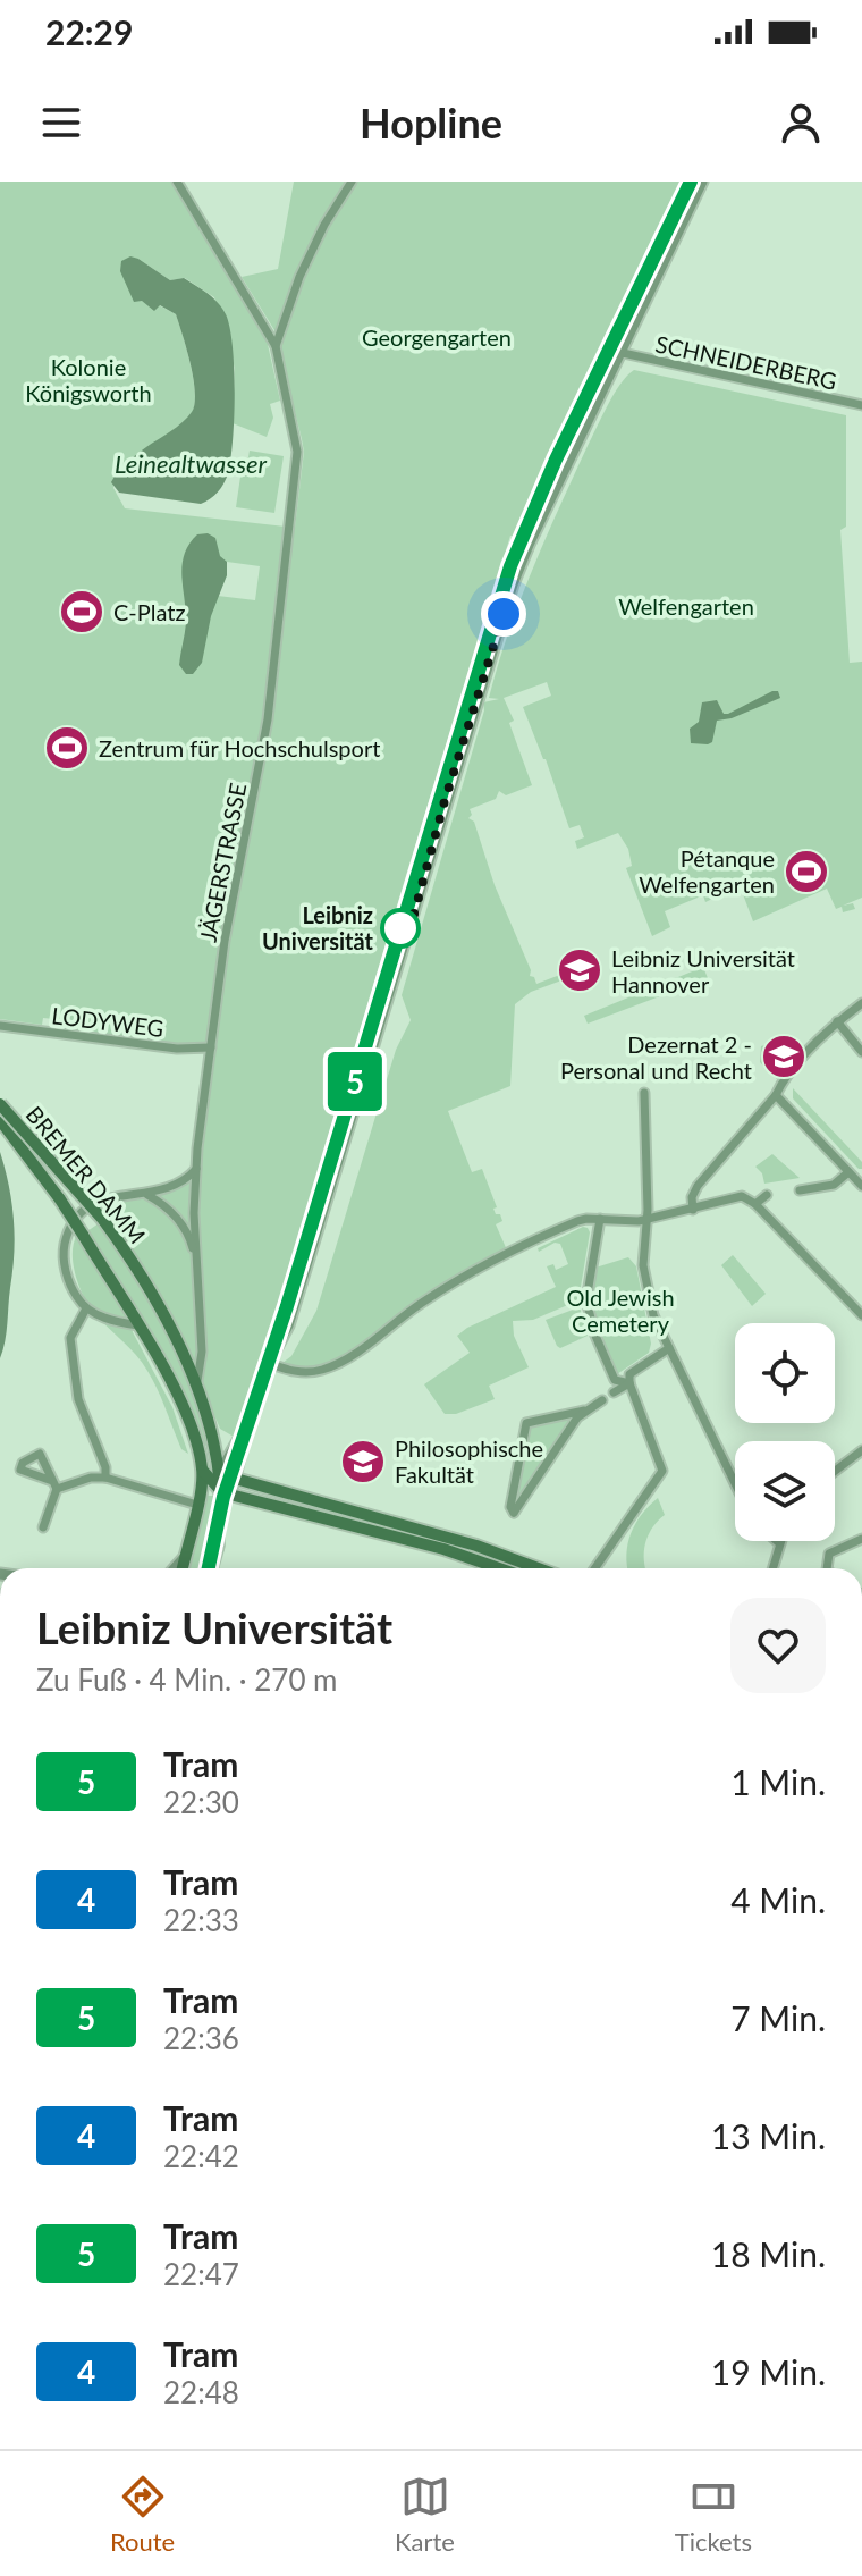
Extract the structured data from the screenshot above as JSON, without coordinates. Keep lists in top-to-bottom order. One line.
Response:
{"streets":{"main road":["BREMER DAMM"],"street":["SCHNEIDERBERG","JÄGERSTRASSE","LODYWEG"]},"crossings":[["JÄGERSTRASSE","LODYWEG"],["JÄGERSTRASSE","BREMER DAMM"]],"water":["Leinealtwasser"],"parks":["Georgengarten","Kolonie Königsworth","Welfengarten","Old Jewish Cemetery"],"places":{"sports":["C-Platz","Zentrum für Hochschulsport","Pétanque Welfengarten"],"other":["Leibniz Universität"],"school or university":["Leibniz Universität Hannover","Dezernat 2 - Personal und Recht","Philosophische Fakultät"]},"lines":["tram line 5"],"page":{"status":"22:29","header":"Hopline","on_map":"5","heading":["Leibniz Universität","Zu Fuß · 4 Min. · 270 m"],"list":[{"mark":"5","name":"Tram","note":"22:30","value":"1 Min."},{"mark":"4","name":"Tram","note":"22:33","value":"4 Min."},{"mark":"5","name":"Tram","note":"22:36","value":"7 Min."},{"mark":"4","name":"Tram","note":"22:42","value":"13 Min."},{"mark":"5","name":"Tram","note":"22:47","value":"18 Min."},{"mark":"4","name":"Tram","note":"22:48","value":"19 Min."}],"tabs":["Route","Karte","Tickets"]}}
